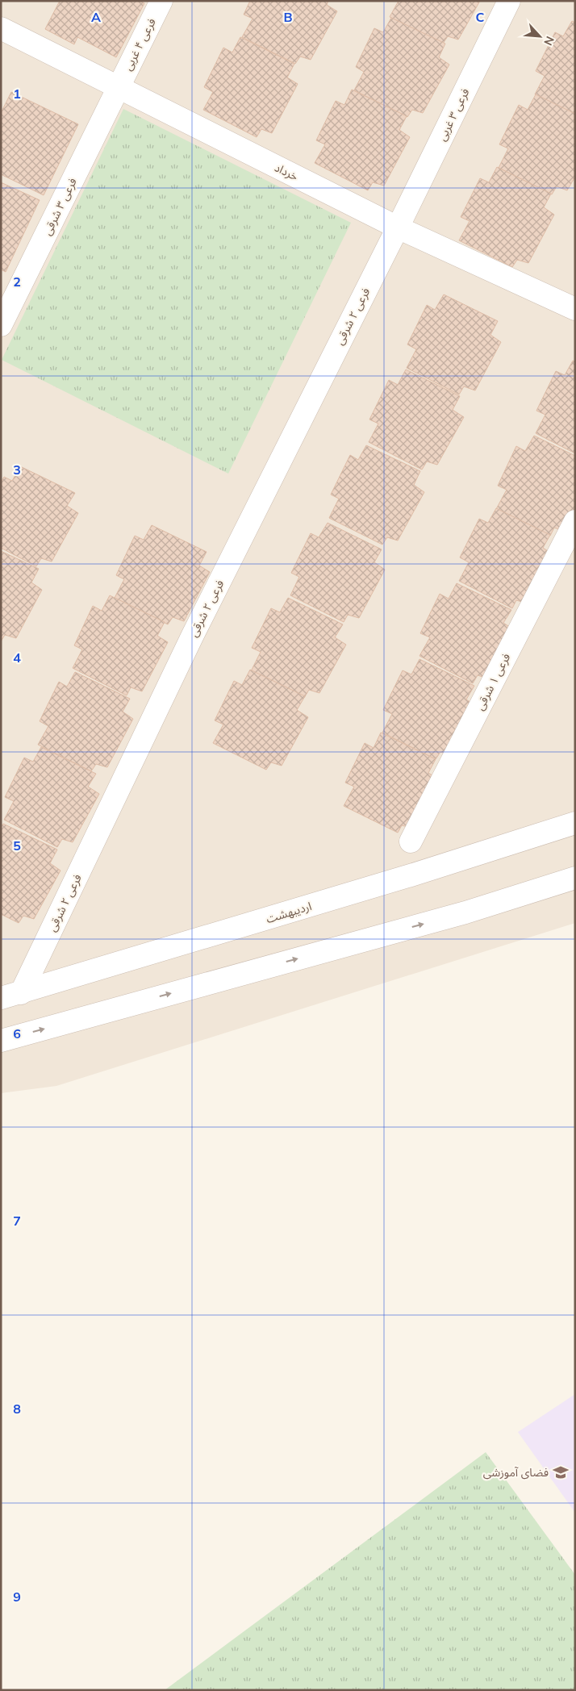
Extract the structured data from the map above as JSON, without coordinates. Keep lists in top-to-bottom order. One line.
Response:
{"streets":{"street":["فرعی ۴ غربی","فرعی ۳ غربی","خرداد","فرعی ۳ شرقی","فرعی ۲ شرقی","فرعی ۱ شرقی","اردیبهشت"]},"crossings":[["فرعی ۴ غربی","خرداد"],["فرعی ۴ غربی","فرعی ۳ شرقی"],["فرعی ۳ غربی","خرداد"],["فرعی ۳ غربی","فرعی ۲ شرقی"],["خرداد","فرعی ۳ شرقی"],["خرداد","فرعی ۲ شرقی"],["فرعی ۲ شرقی","اردیبهشت"]],"places":{"school or university":["فضای آموزشی"]},"north":"bottom right","grid":{"columns":["A","B","C"],"rows":["1","2","3","4","5","6","7","8","9"]}}
